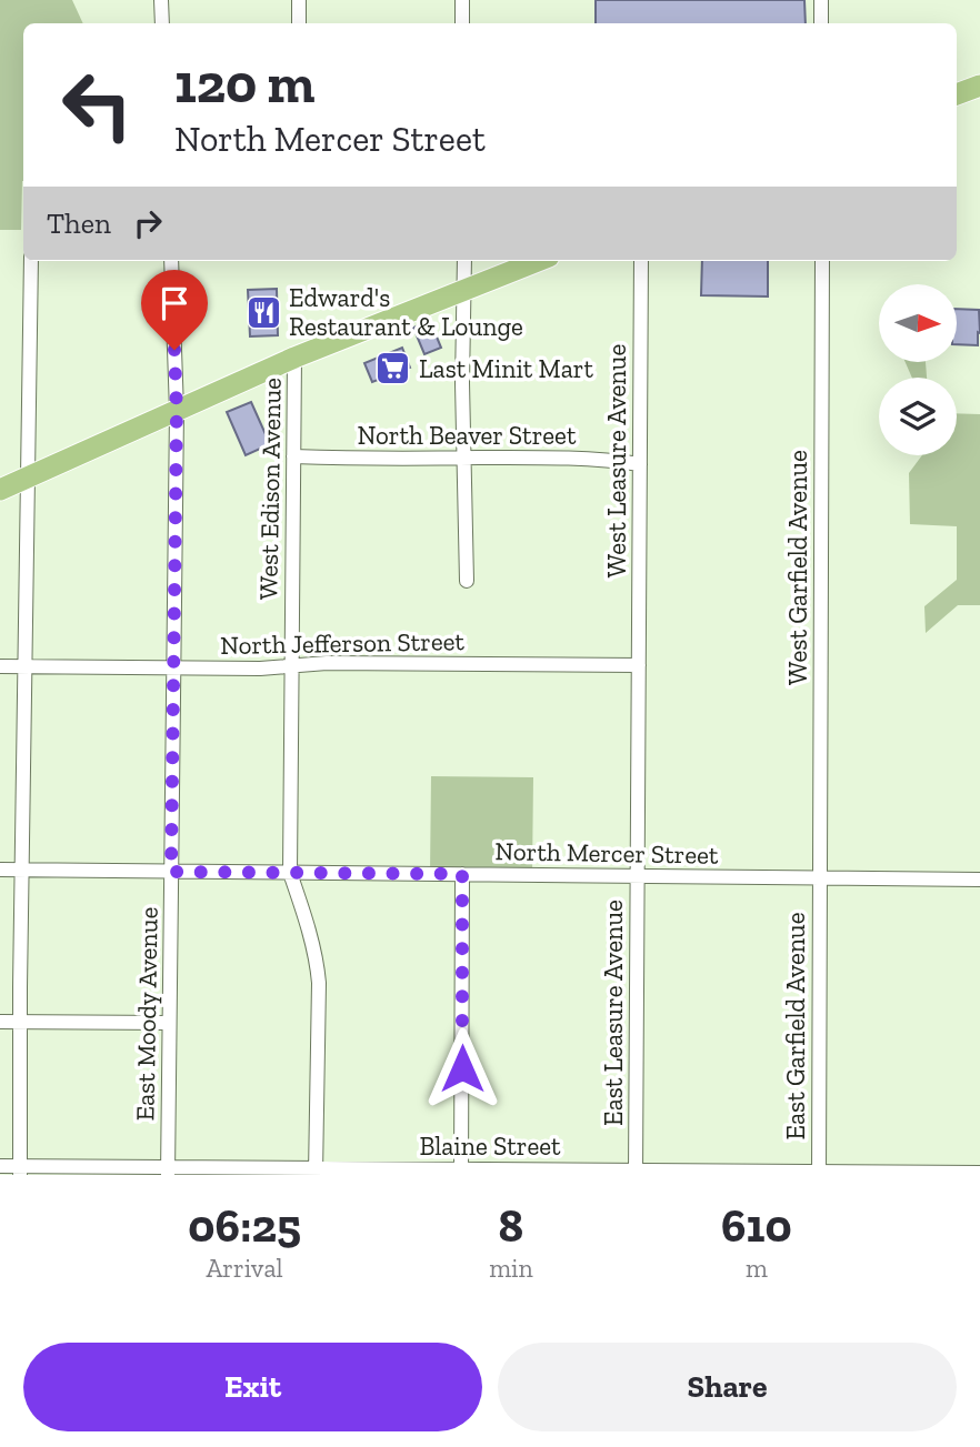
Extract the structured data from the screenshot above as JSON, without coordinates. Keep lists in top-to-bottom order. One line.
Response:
{"streets":{"street":["North Beaver Street","West Leasure Avenue","West Edison Avenue","West Garfield Avenue","North Jefferson Street","North Mercer Street","East Leasure Avenue","East Moody Avenue","East Garfield Avenue","Blaine Street"]},"crossings":[["North Beaver Street","West Leasure Avenue"],["North Beaver Street","West Edison Avenue"],["West Leasure Avenue","North Jefferson Street"],["West Leasure Avenue","East Leasure Avenue"],["West Edison Avenue","North Jefferson Street"],["West Edison Avenue","North Mercer Street"],["West Edison Avenue","Blaine Street"],["West Garfield Avenue","North Mercer Street"],["West Garfield Avenue","East Garfield Avenue"],["North Jefferson Street","East Leasure Avenue"],["North Jefferson Street","East Moody Avenue"],["North Mercer Street","East Leasure Avenue"],["North Mercer Street","East Moody Avenue"],["North Mercer Street","East Garfield Avenue"],["East Leasure Avenue","Blaine Street"],["East Moody Avenue","Blaine Street"],["East Garfield Avenue","Blaine Street"]],"places":{"restaurant":["Edward's Restaurant & Lounge"],"supermarket":["Last Minit Mart"]},"north":"right","page":{"turn":["120 m","North Mercer Street"],"then":"Then","eta":["06:25","Arrival","8","min","610","m"],"buttons":["Exit","Share"]}}
